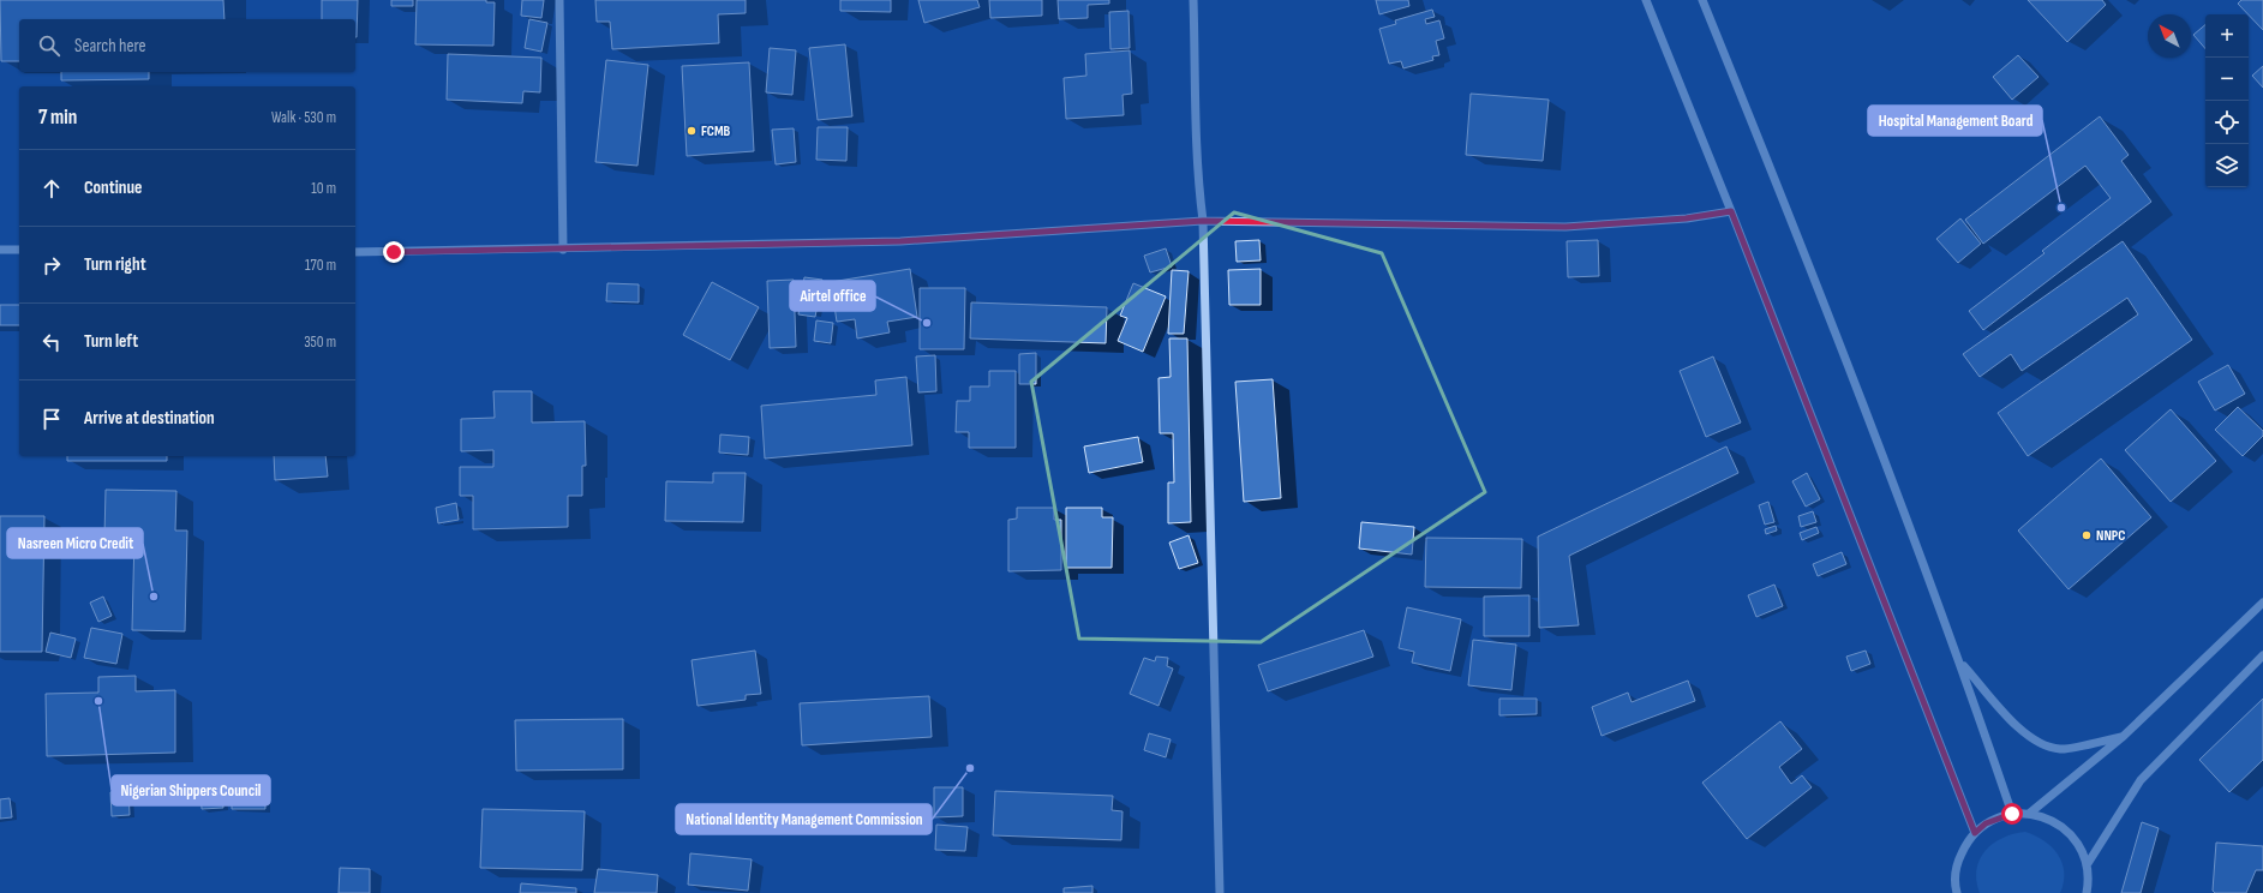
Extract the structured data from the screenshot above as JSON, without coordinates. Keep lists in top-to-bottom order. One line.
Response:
{"places":["FCMB","Hospital Management Board","Airtel office","NNPC","Nasreen Micro Credit","Nigerian Shippers Council","National Identity Management Commission"],"north":"top left","page":{"map_buttons":["+","−"],"search":"Search here","heading":["7 min","Walk · 530 m"],"list":[["Continue","10 m"],["Turn right","170 m"],["Turn left","350 m"],"Arrive at destination"]}}
